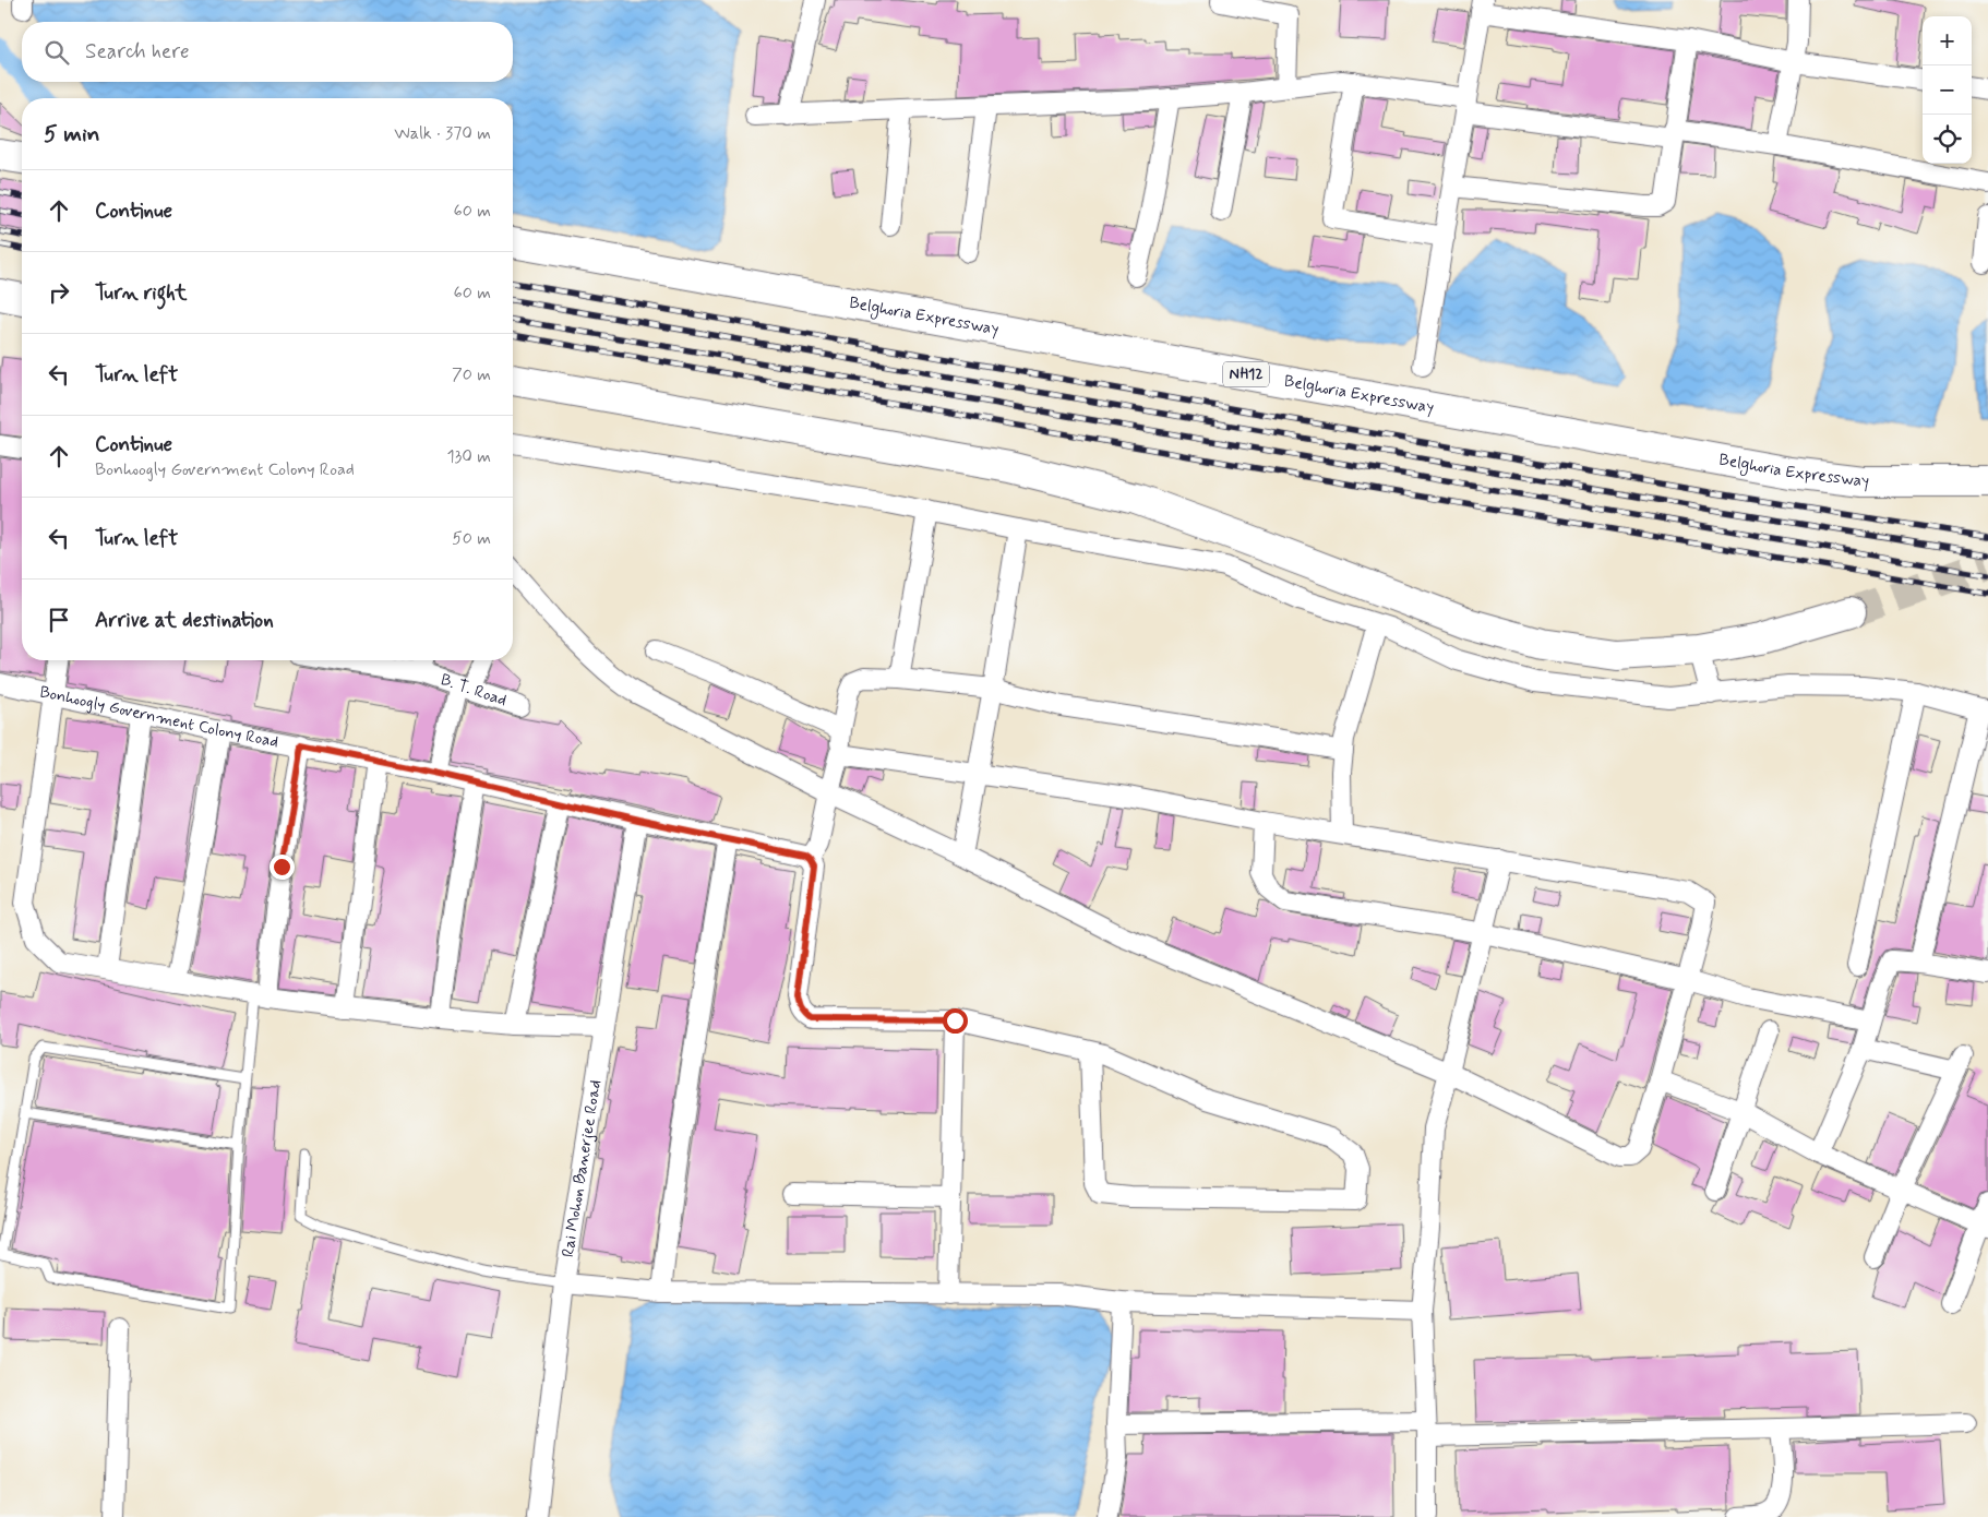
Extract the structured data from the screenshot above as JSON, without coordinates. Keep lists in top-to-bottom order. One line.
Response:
{"streets":{"highway":["Belghoria Expressway","NH12"],"street":["B. T. Road","Bonhoogly Government Colony Road","Rai Mohon Banerjee Road"]},"crossings":[["Bonhoogly Government Colony Road","Rai Mohon Banerjee Road"]],"page":{"map_buttons":["+","−"],"search":"Search here","heading":["5 min","Walk · 370 m"],"list":[["Continue","60 m"],["Turn right","60 m"],["Turn left","70 m"],["Continue","Bonhoogly Government Colony Road","130 m"],["Turn left","50 m"],"Arrive at destination"]}}
